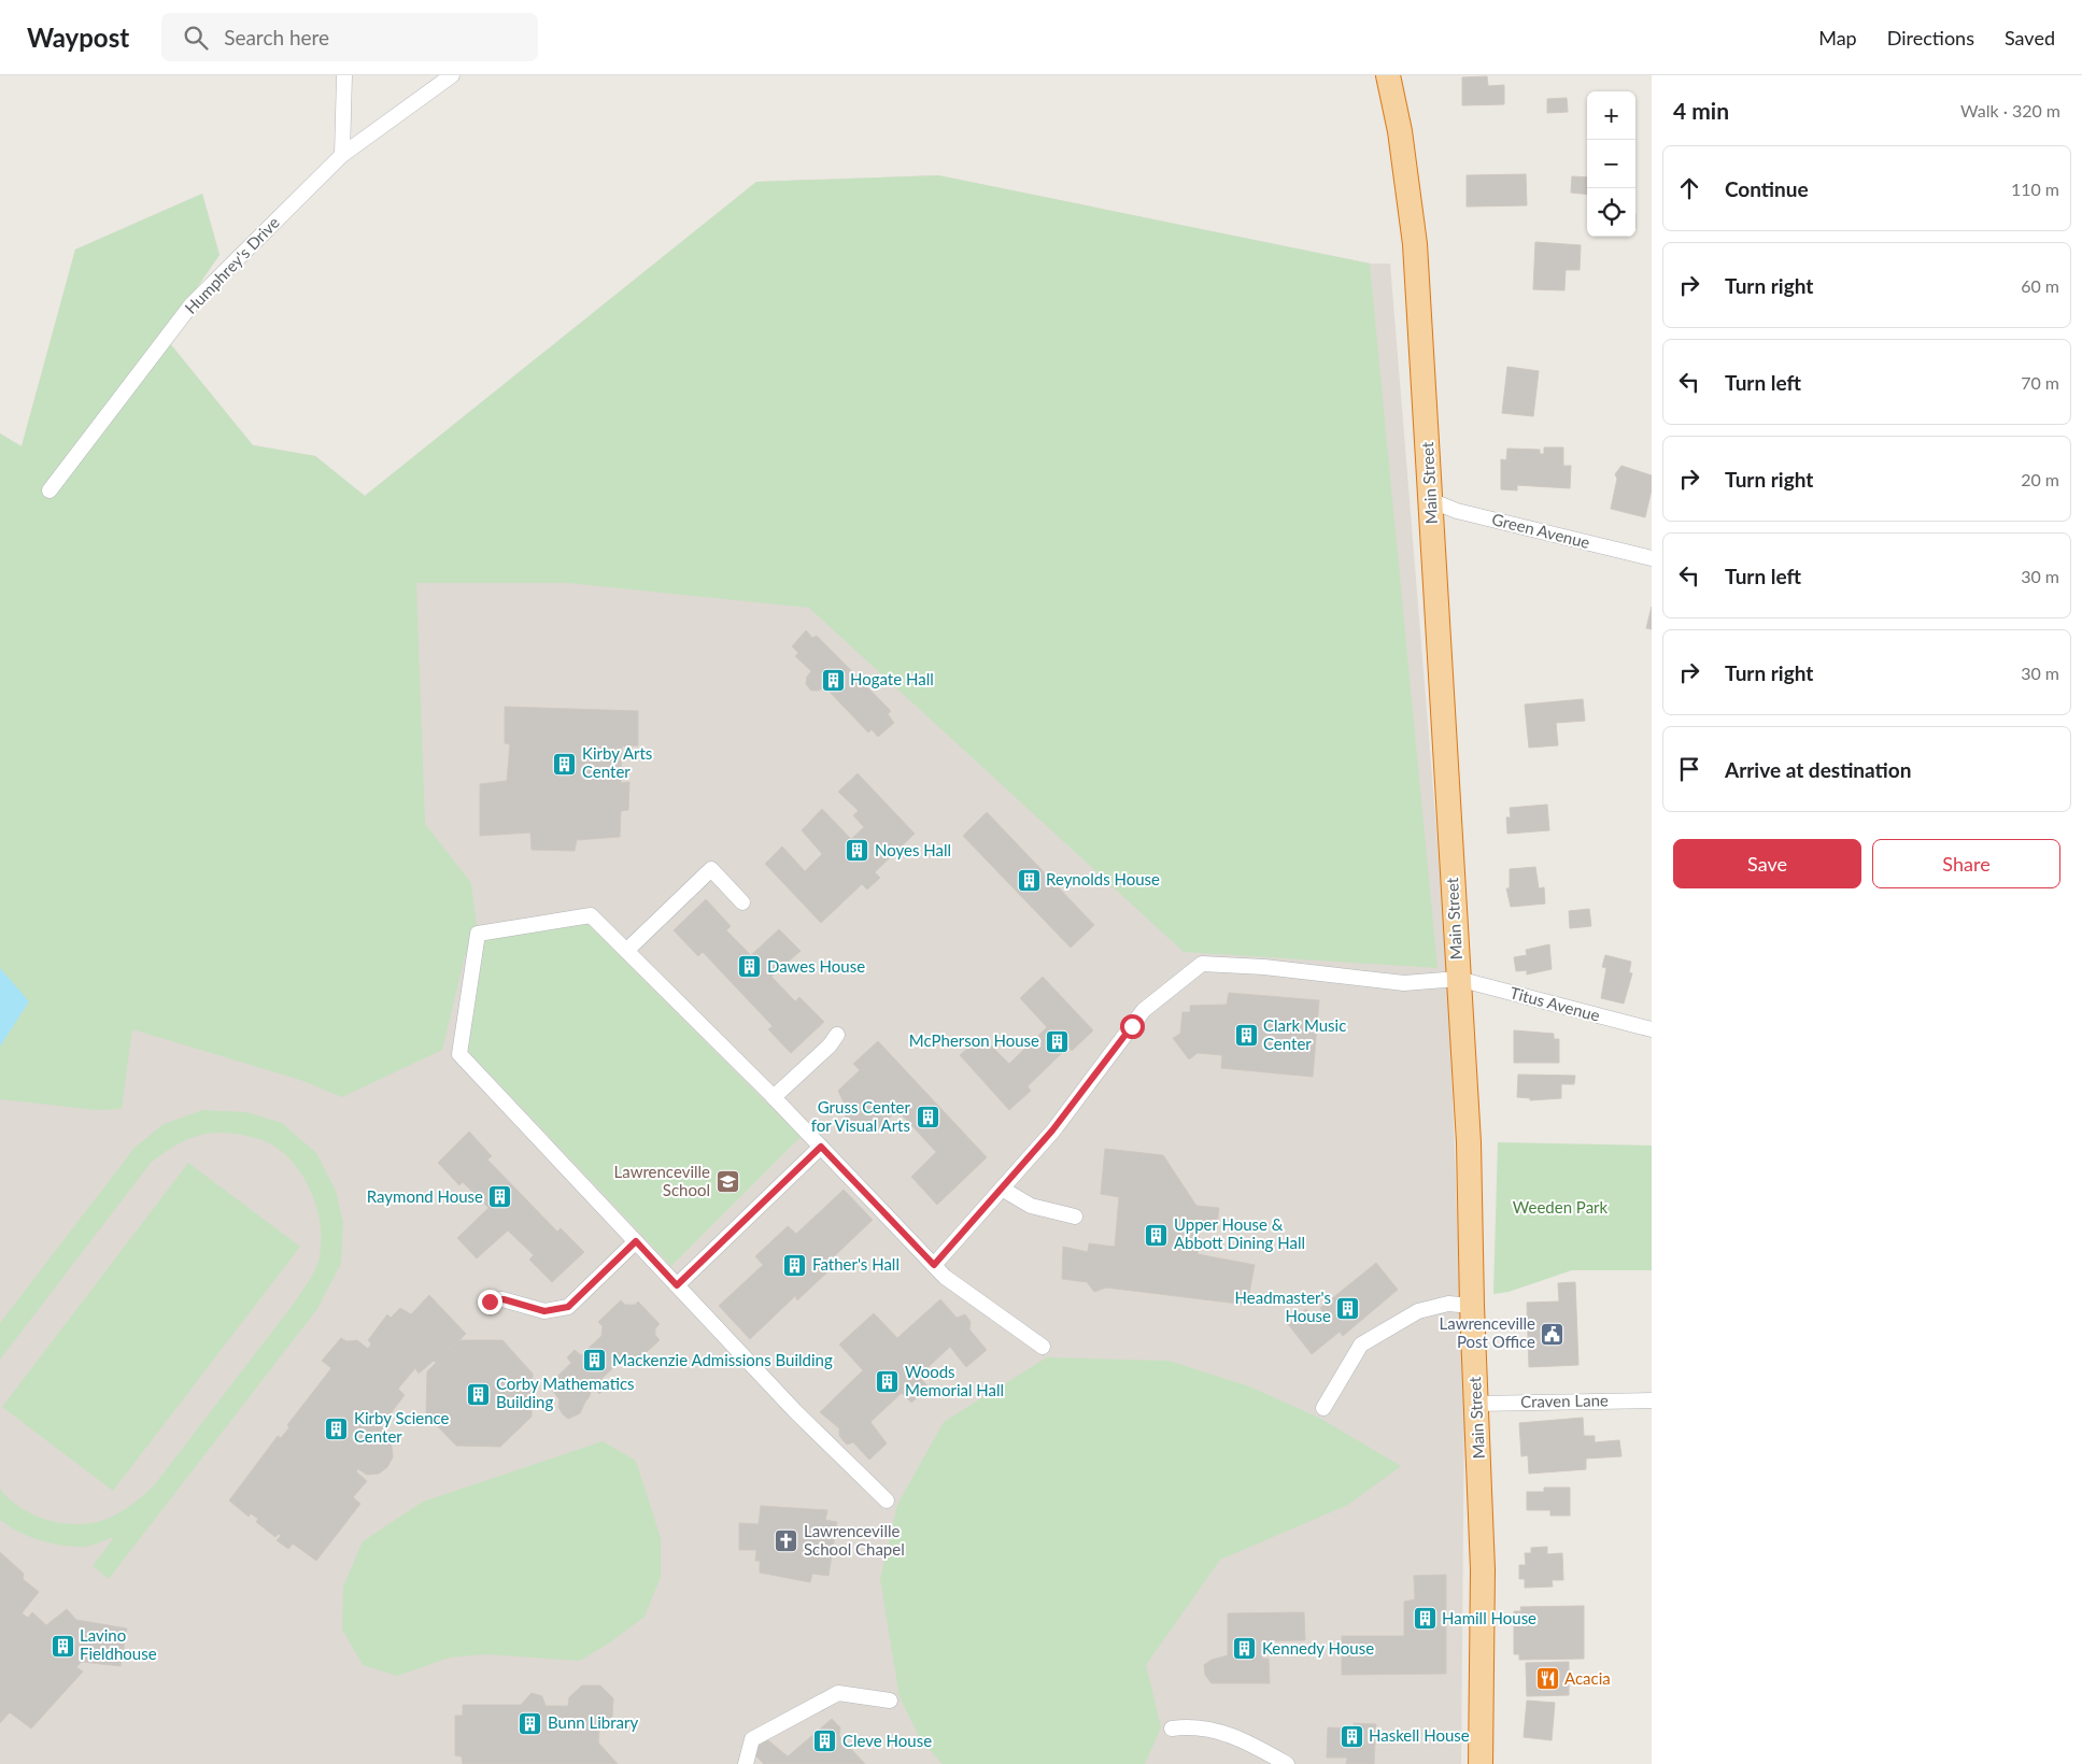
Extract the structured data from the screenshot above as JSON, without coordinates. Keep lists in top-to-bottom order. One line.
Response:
{"streets":{"highway":["Main Street"],"street":["Humphrey's Drive","Green Avenue","Titus Avenue","Craven Lane"]},"crossings":[["Main Street","Green Avenue"],["Main Street","Titus Avenue"],["Main Street","Craven Lane"]],"parks":["Weeden Park"],"places":{"building":["Hogate Hall","Kirby Arts Center","Noyes Hall","Reynolds House","Dawes House","Clark Music Center","McPherson House","Gruss Center for Visual Arts","Raymond House","Upper House & Abbott Dining Hall","Father's Hall","Headmaster's House","Mackenzie Admissions Building","Woods Memorial Hall","Corby Mathematics Building","Kirby Science Center","Hamill House","Lavino Fieldhouse","Kennedy House","Bunn Library","Haskell House","Cleve House"],"school or university":["Lawrenceville School"],"public building":["Lawrenceville Post Office"],"church":["Lawrenceville School Chapel"],"restaurant":["Acacia"]},"page":{"header":"Waypost","search":"Search here","nav":["Map","Directions","Saved"],"heading":["4 min","Walk · 320 m"],"map_buttons":["+","−"],"list":[["Continue","110 m"],["Turn right","60 m"],["Turn left","70 m"],["Turn right","20 m"],["Turn left","30 m"],["Turn right","30 m"],"Arrive at destination"],"buttons":["Save","Share"]}}
